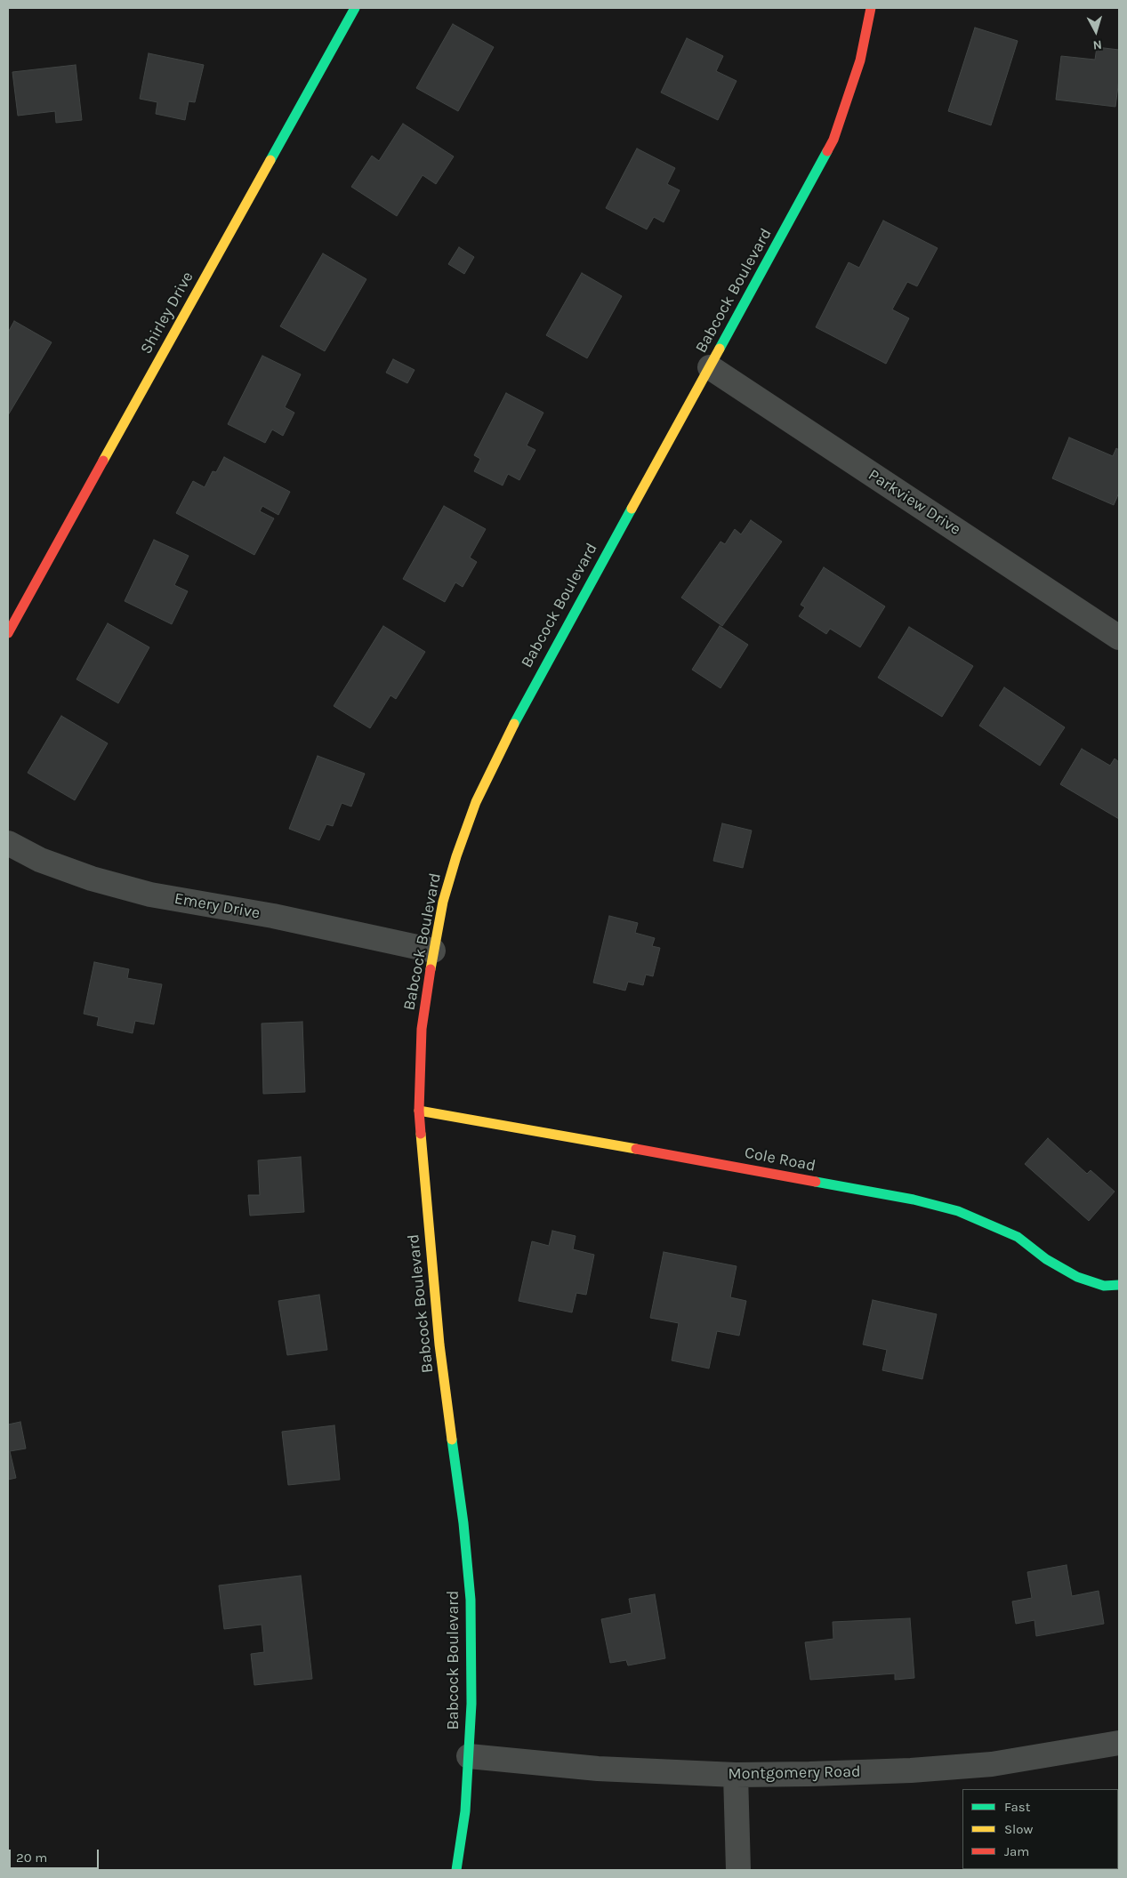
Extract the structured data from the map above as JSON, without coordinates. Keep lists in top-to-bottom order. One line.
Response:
{"streets":{"main road":["Babcock Boulevard","Shirley Drive","Cole Road"],"street":["Parkview Drive","Emery Drive","Montgomery Road"]},"crossings":[["Babcock Boulevard","Parkview Drive"],["Babcock Boulevard","Emery Drive"],["Babcock Boulevard","Cole Road"],["Babcock Boulevard","Montgomery Road"]],"legend":["Fast","Slow","Jam"],"scale_bar":"20 m","north":"bottom"}
